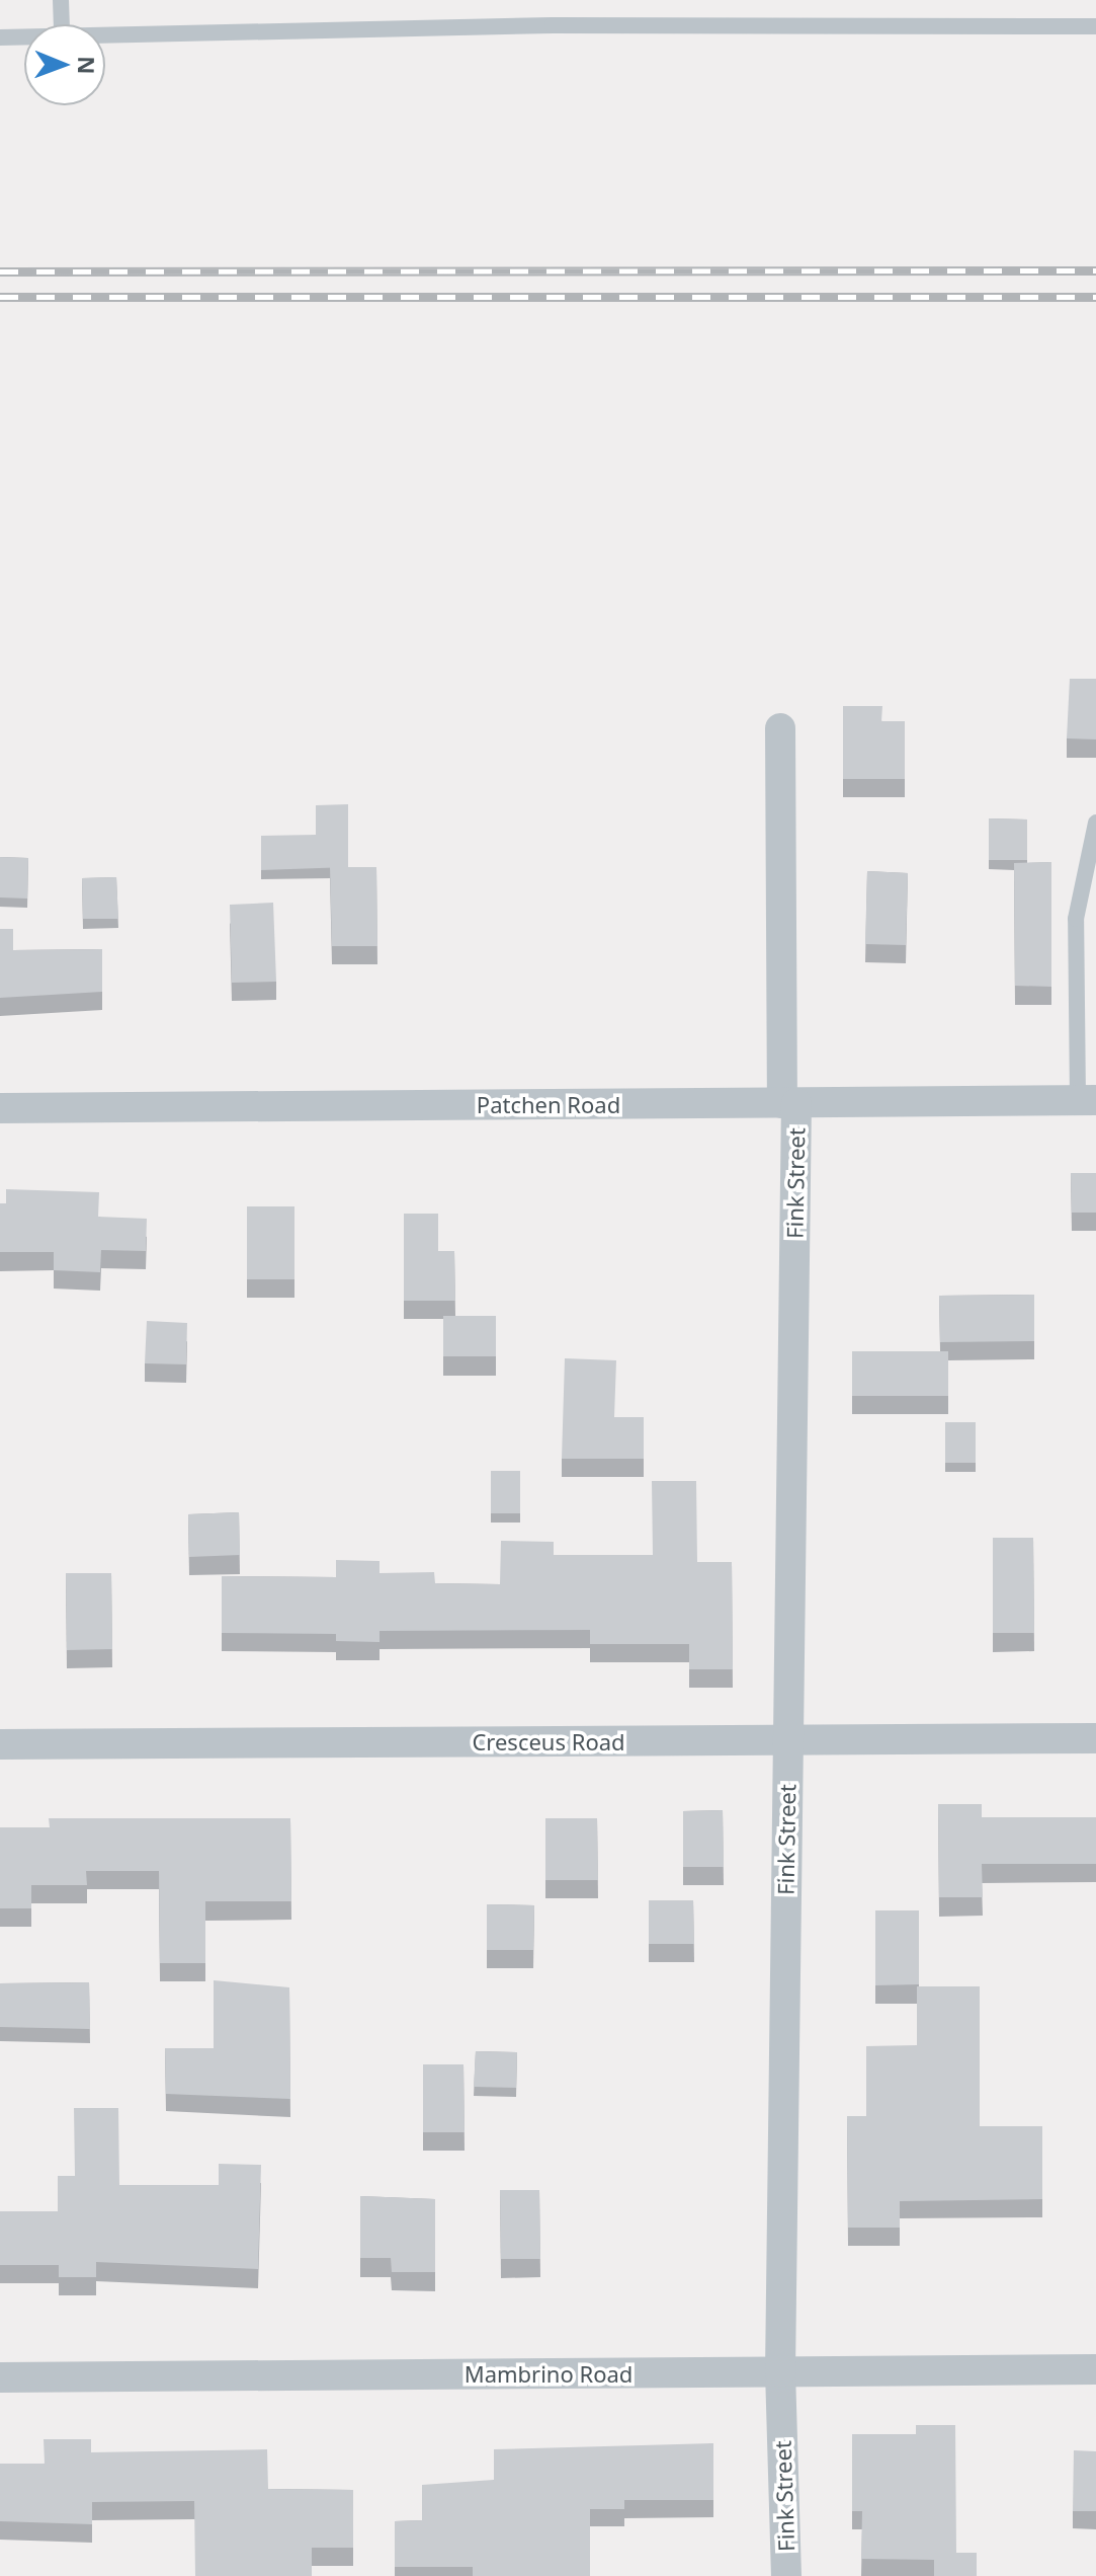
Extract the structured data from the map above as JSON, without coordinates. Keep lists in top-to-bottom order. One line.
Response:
{"streets":{"street":["Patchen Road","Fink Street","Cresceus Road","Mambrino Road"]},"crossings":[["Patchen Road","Fink Street"],["Fink Street","Cresceus Road"],["Fink Street","Mambrino Road"]],"north":"right"}
